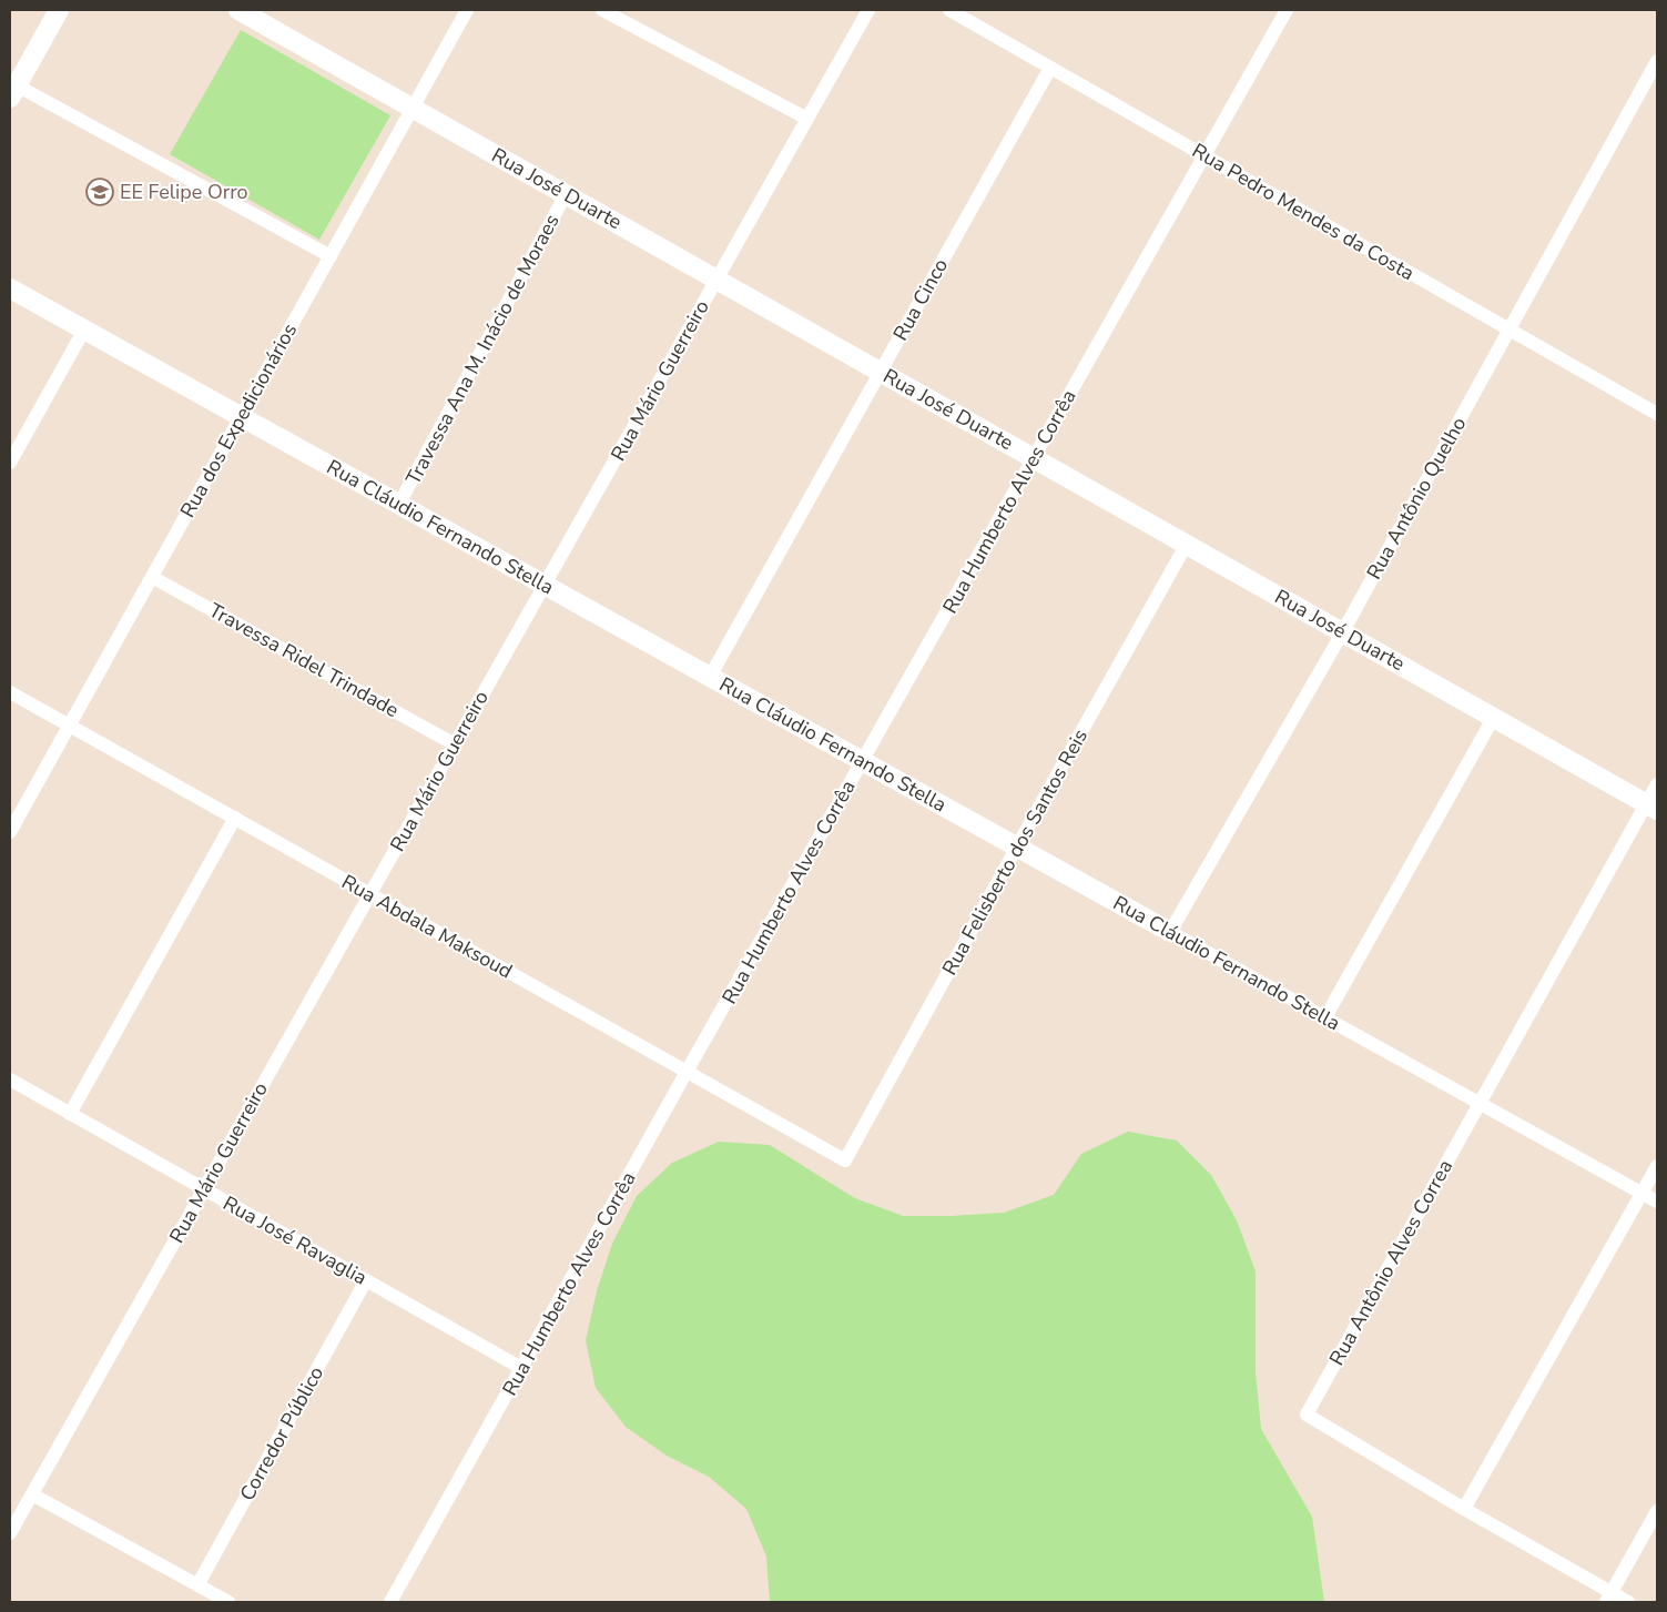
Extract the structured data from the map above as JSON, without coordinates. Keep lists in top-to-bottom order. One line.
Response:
{"streets":{"street":["Rua José Duarte","Rua Pedro Mendes da Costa","Rua Cinco","Travessa Ana M. Inácio de Moraes","Rua Mário Guerreiro","Rua dos Expedicionários","Rua Antônio Quelho","Rua Humberto Alves Corrêa","Rua Cláudio Fernando Stella","Travessa Ridel Trindade","Rua Felisberto dos Santos Reis","Rua Abdala Maksoud","Rua José Ravaglia","Rua Antônio Alves Correa","Corredor Público"]},"crossings":[["Rua José Duarte","Rua Cinco"],["Rua José Duarte","Travessa Ana M. Inácio de Moraes"],["Rua José Duarte","Rua Mário Guerreiro"],["Rua José Duarte","Rua dos Expedicionários"],["Rua José Duarte","Rua Antônio Quelho"],["Rua José Duarte","Rua Humberto Alves Corrêa"],["Rua José Duarte","Rua Felisberto dos Santos Reis"],["Rua José Duarte","Rua Antônio Alves Correa"],["Rua Pedro Mendes da Costa","Rua Cinco"],["Rua Pedro Mendes da Costa","Rua Antônio Quelho"],["Rua Pedro Mendes da Costa","Rua Humberto Alves Corrêa"],["Rua Cinco","Rua Cláudio Fernando Stella"],["Travessa Ana M. Inácio de Moraes","Rua Cláudio Fernando Stella"],["Rua Mário Guerreiro","Rua Cláudio Fernando Stella"],["Rua Mário Guerreiro","Travessa Ridel Trindade"],["Rua Mário Guerreiro","Rua Abdala Maksoud"],["Rua Mário Guerreiro","Rua José Ravaglia"],["Rua dos Expedicionários","Rua Cláudio Fernando Stella"],["Rua dos Expedicionários","Travessa Ridel Trindade"],["Rua dos Expedicionários","Rua Abdala Maksoud"],["Rua Antônio Quelho","Rua Cláudio Fernando Stella"],["Rua Humberto Alves Corrêa","Rua Cláudio Fernando Stella"],["Rua Humberto Alves Corrêa","Rua Abdala Maksoud"],["Rua Humberto Alves Corrêa","Rua José Ravaglia"],["Rua Cláudio Fernando Stella","Rua Felisberto dos Santos Reis"],["Rua Cláudio Fernando Stella","Rua Antônio Alves Correa"],["Rua Felisberto dos Santos Reis","Rua Abdala Maksoud"],["Rua José Ravaglia","Corredor Público"]],"places":{"school or university":["EE Felipe Orro"]}}
